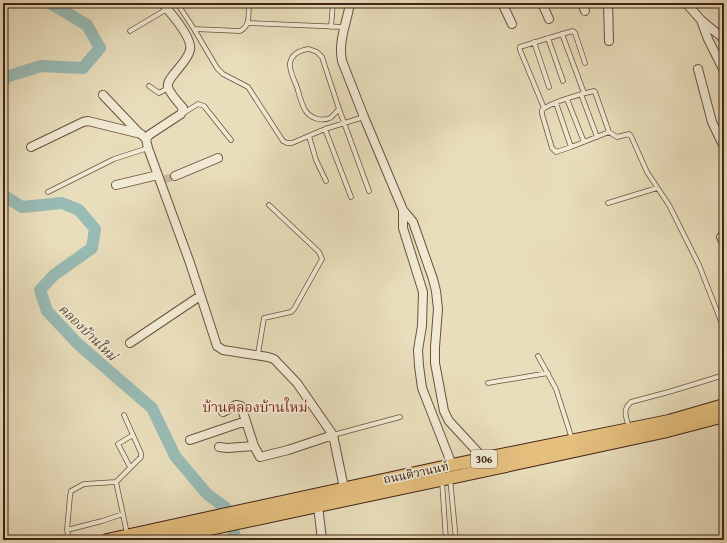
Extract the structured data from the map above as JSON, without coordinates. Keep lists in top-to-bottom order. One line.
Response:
{"streets":{"main road":["306","ถนนติวานนท์"]},"districts":["บ้านคลองบ้านใหม่"],"water":["คลองบ้านใหม่"]}
